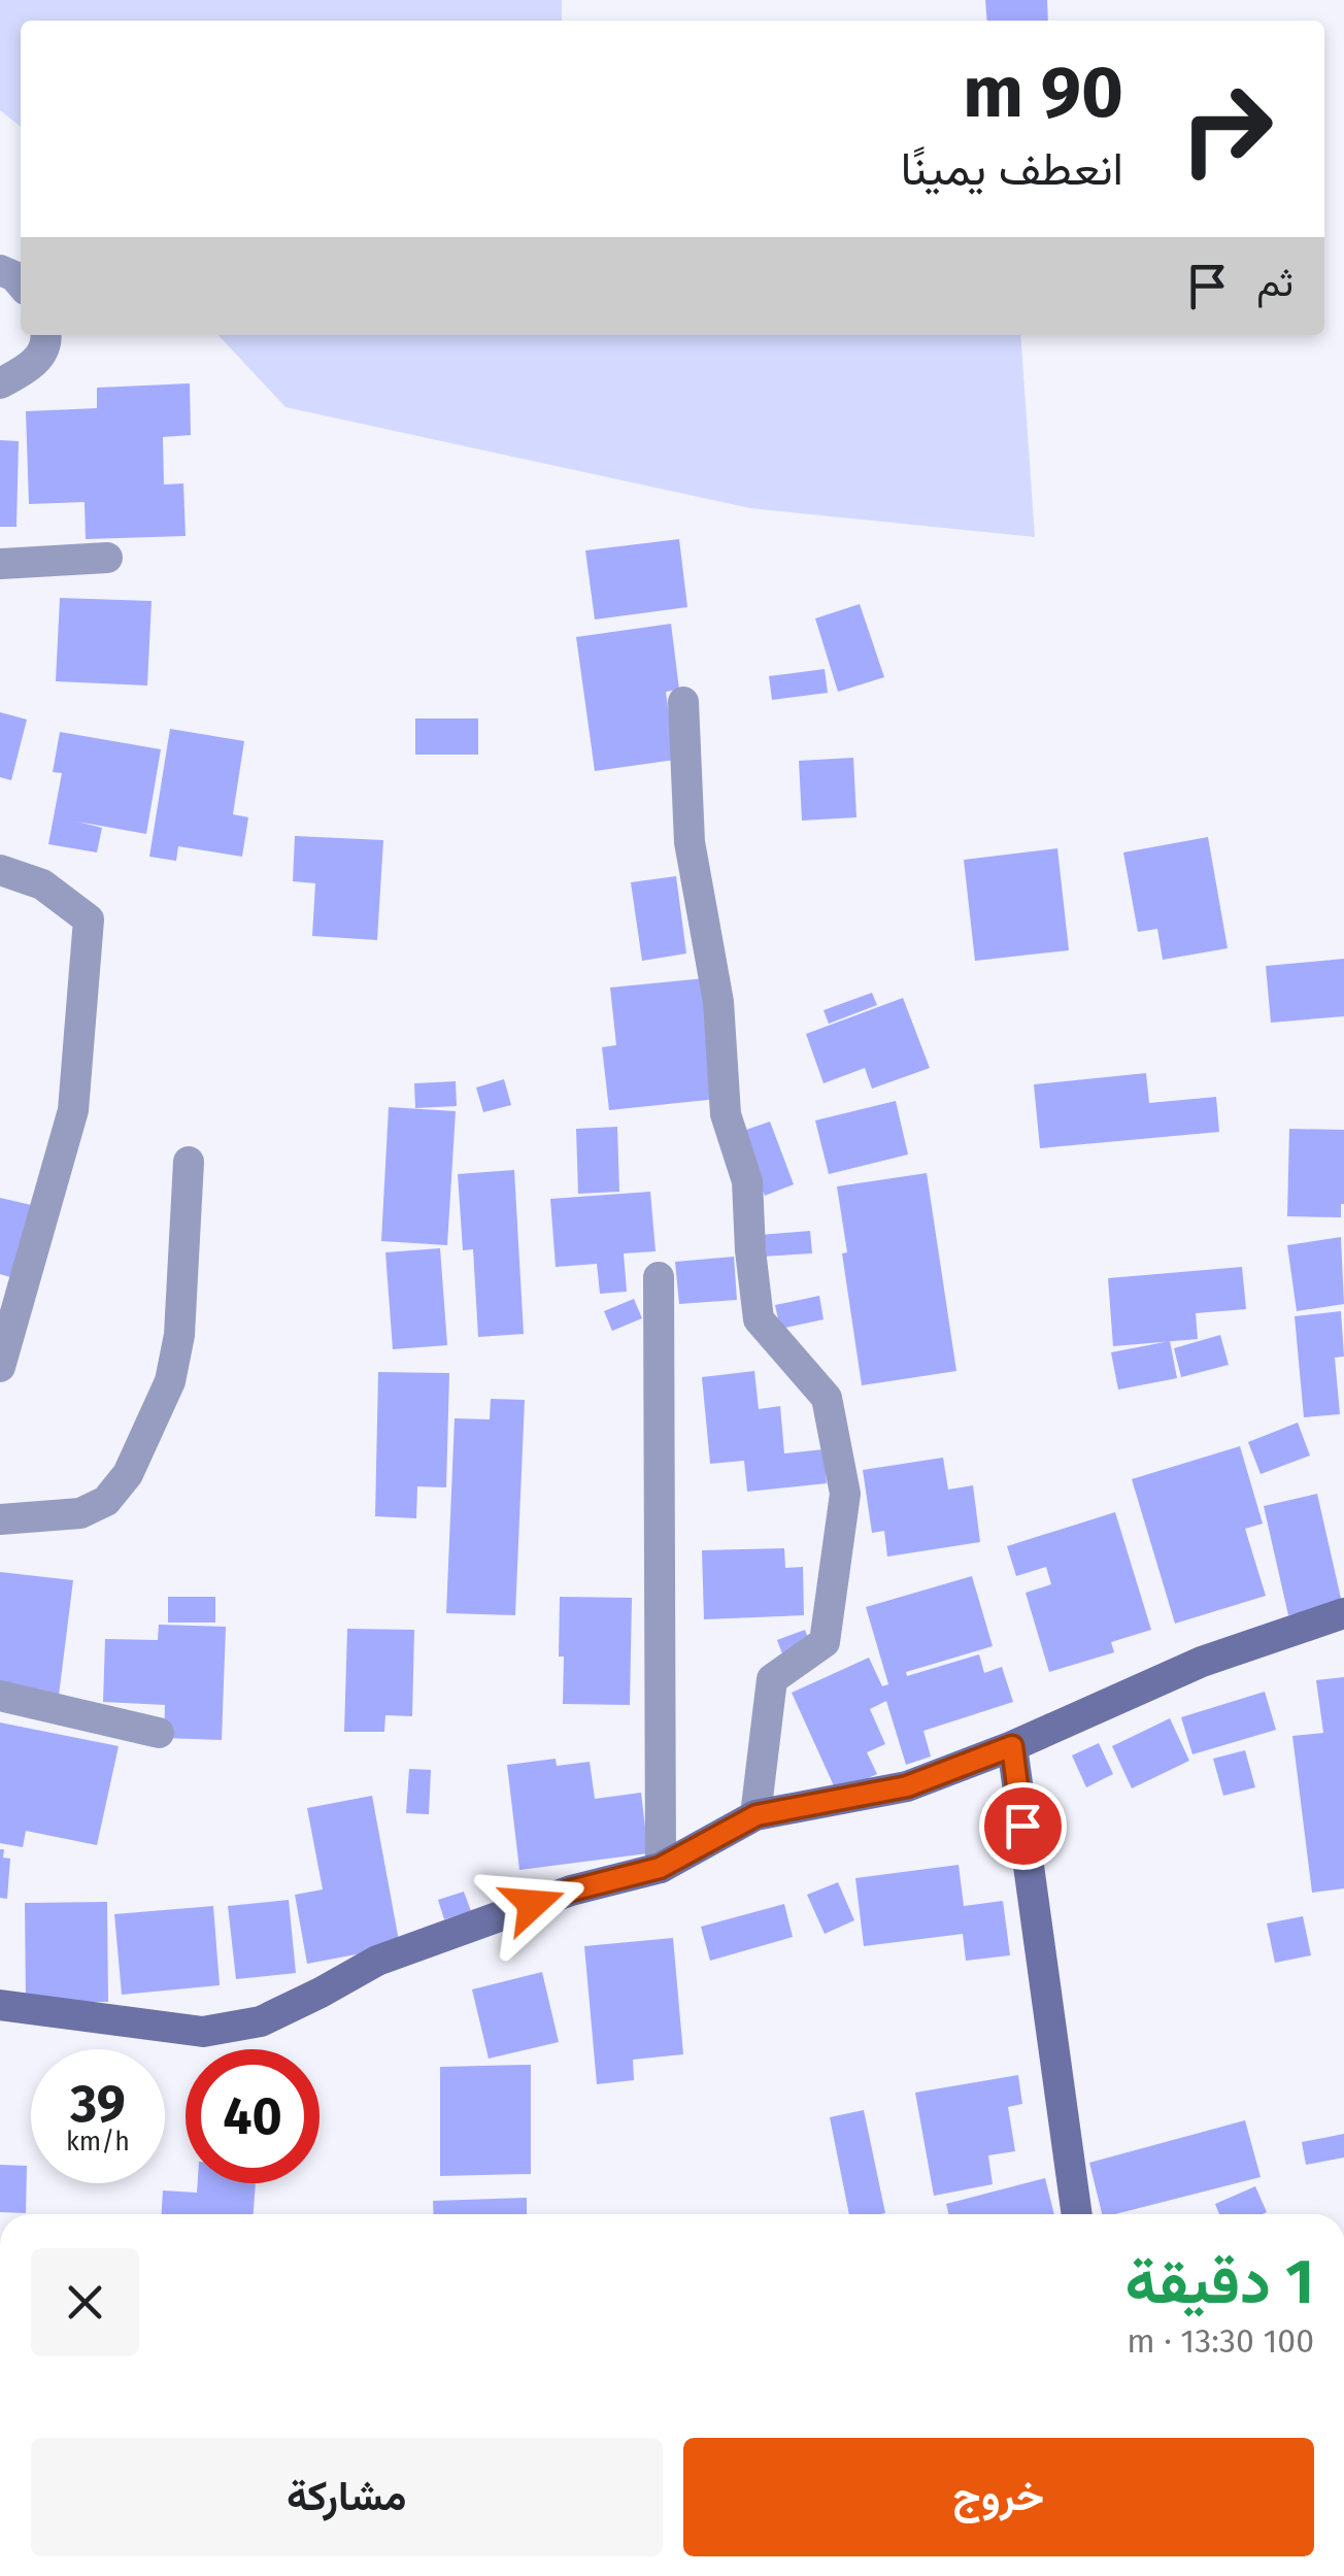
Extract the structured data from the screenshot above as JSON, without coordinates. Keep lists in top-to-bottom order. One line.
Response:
{"page":{"turn":["90 m","انعطف يمينًا"],"then":"ثم","speed":"39 km/h","limit":"40","heading":["1 دقيقة","100 m · 13:30"],"buttons":["خروج","مشاركة"]}}
